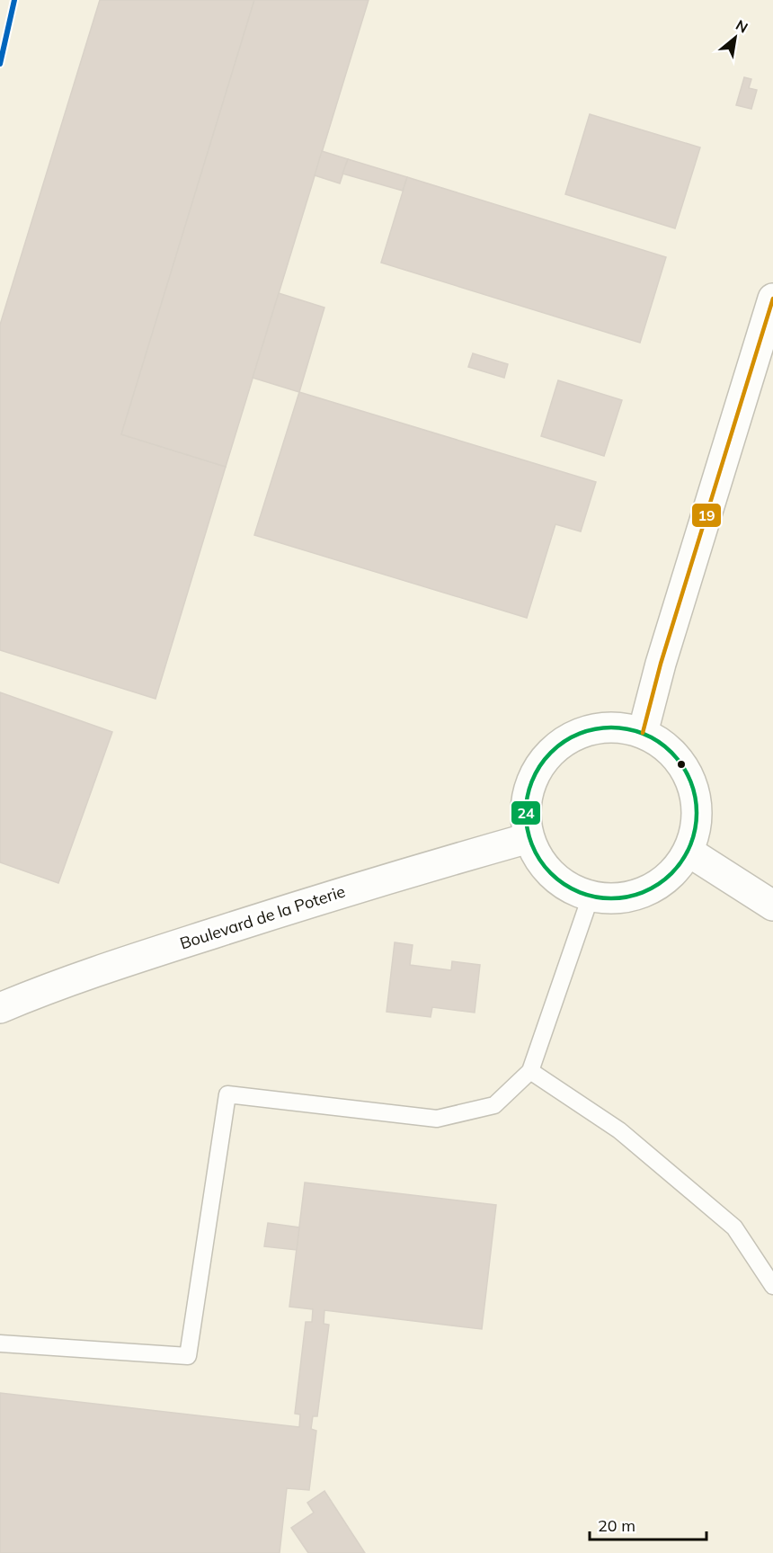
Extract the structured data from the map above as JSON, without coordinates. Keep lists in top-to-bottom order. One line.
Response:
{"streets":{"street":["Boulevard de la Poterie"]},"lines":["transit line 19","transit line 24"],"scale_bar":"20 m","north":"top right"}
